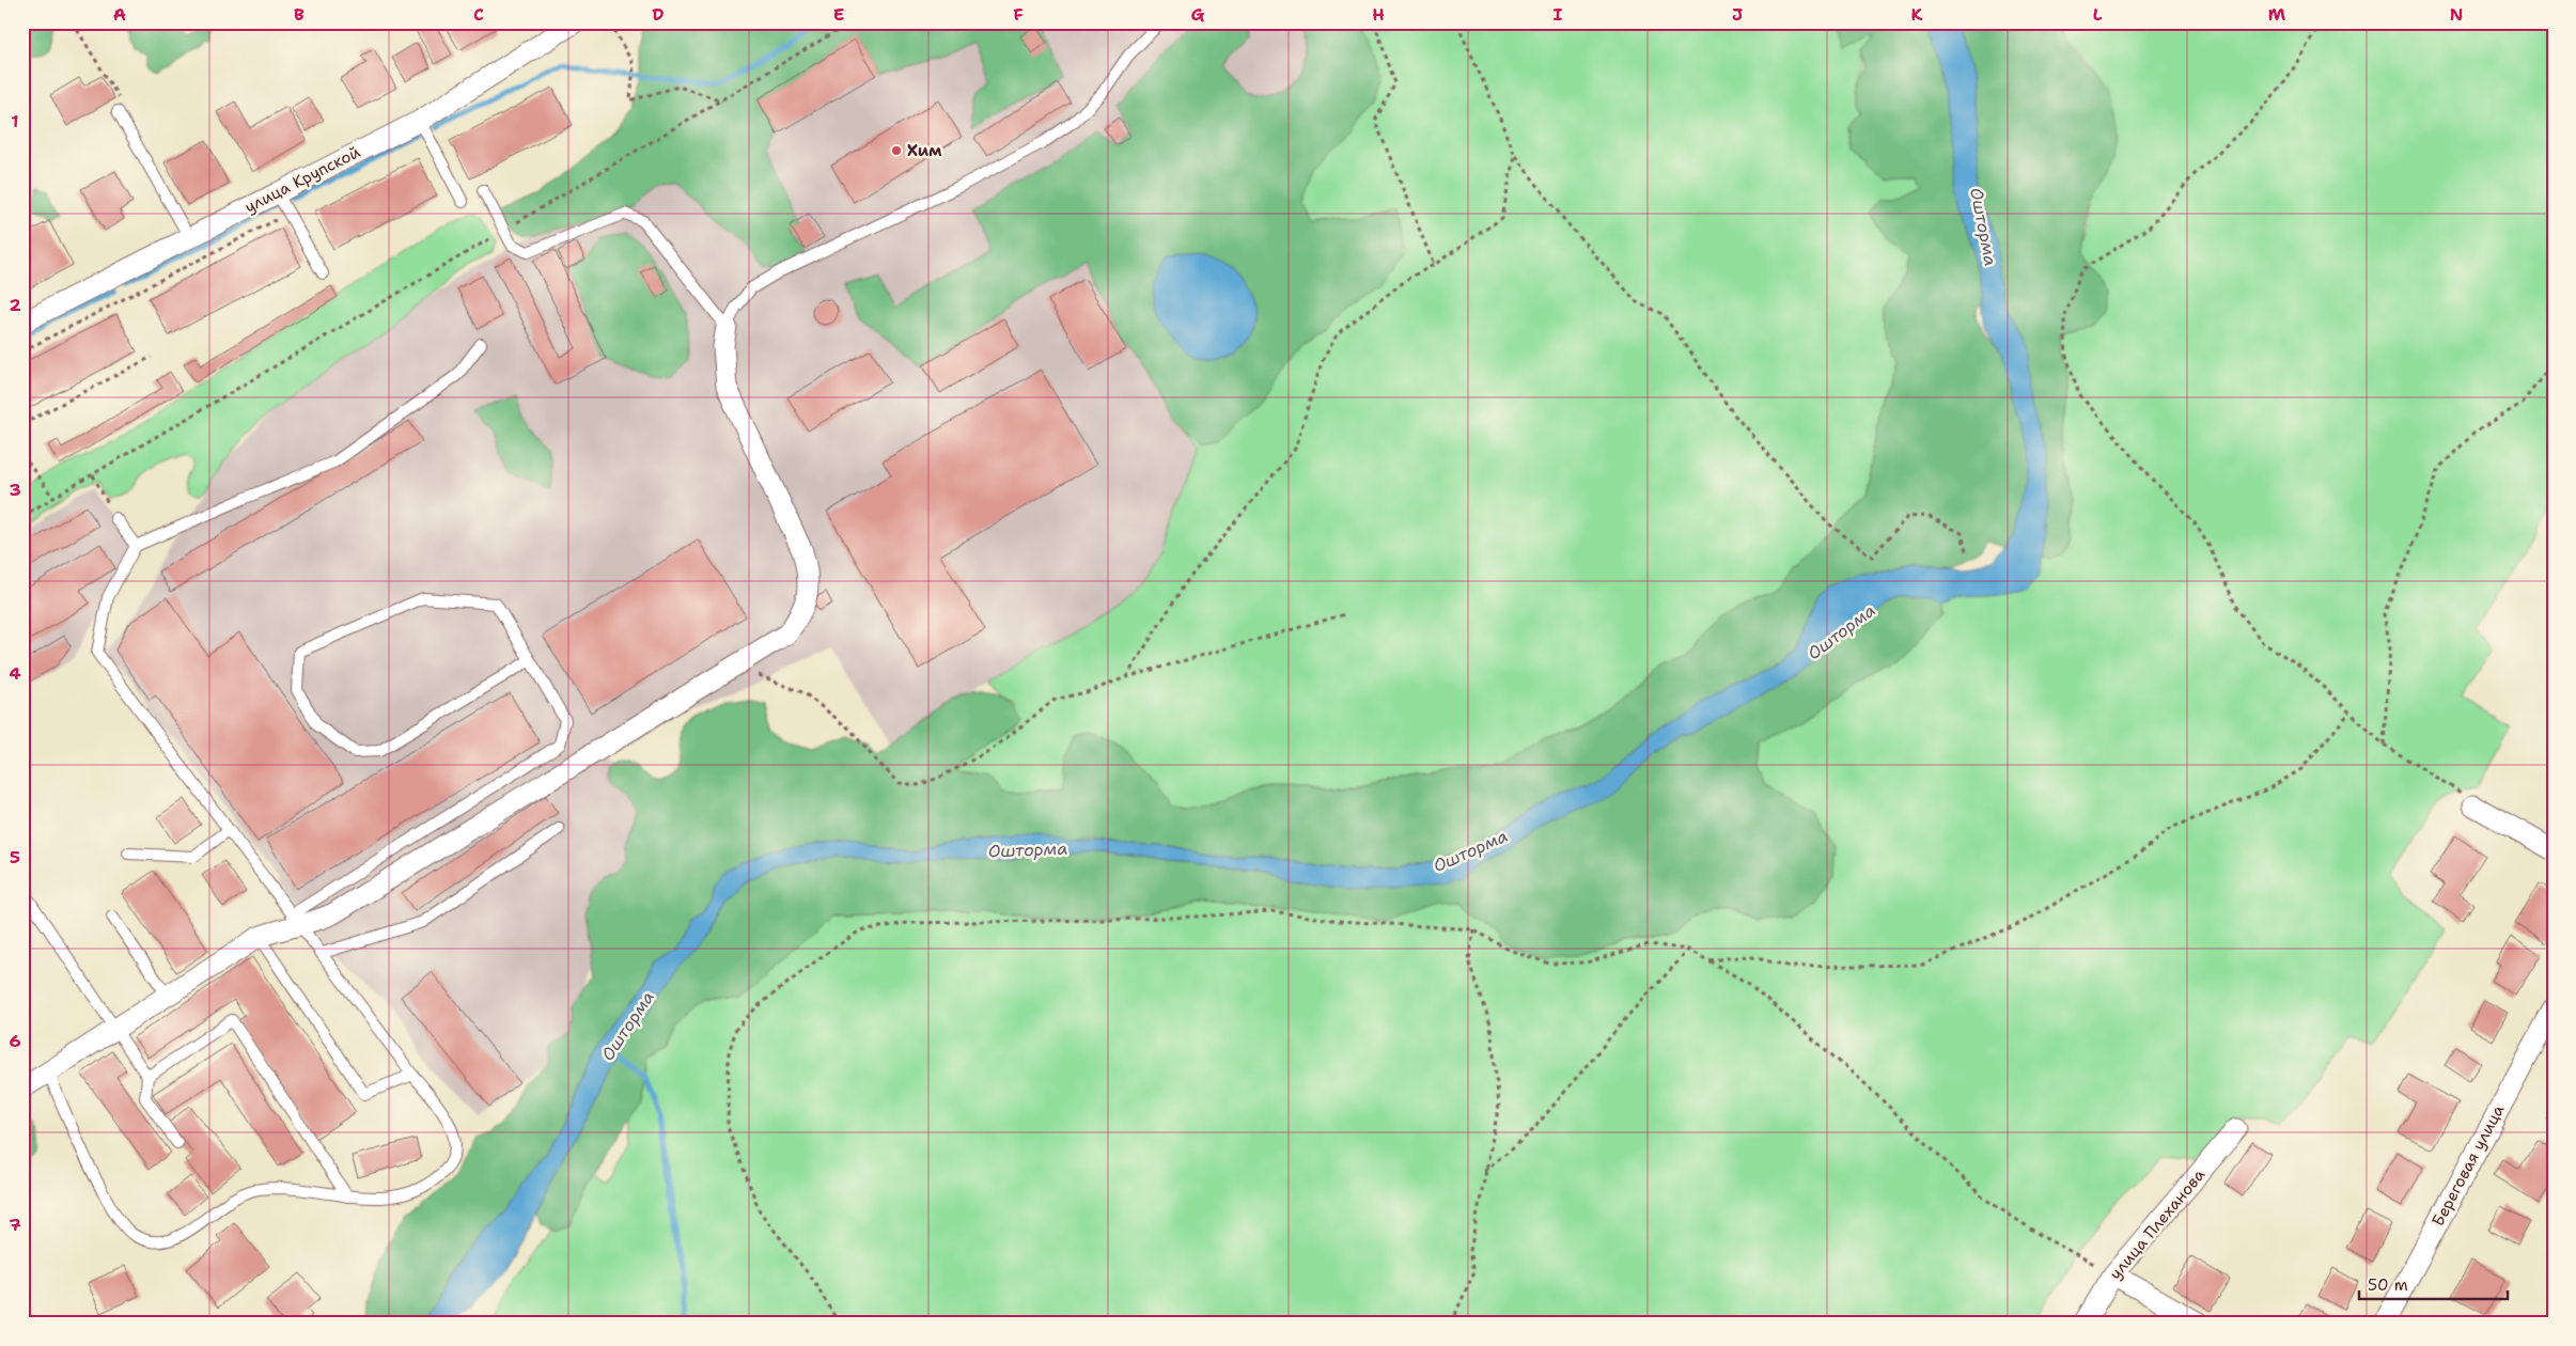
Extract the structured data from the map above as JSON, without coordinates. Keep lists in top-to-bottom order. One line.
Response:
{"streets":{"street":["улица Крупской","Береговая улица","улица Плеханова"]},"water":["Ошторма"],"places":["Хим"],"scale_bar":"50 m","grid":{"columns":["A","B","C","D","E","F","G","H","I","J","K","L","M","N"],"rows":["1","2","3","4","5","6","7"]}}
